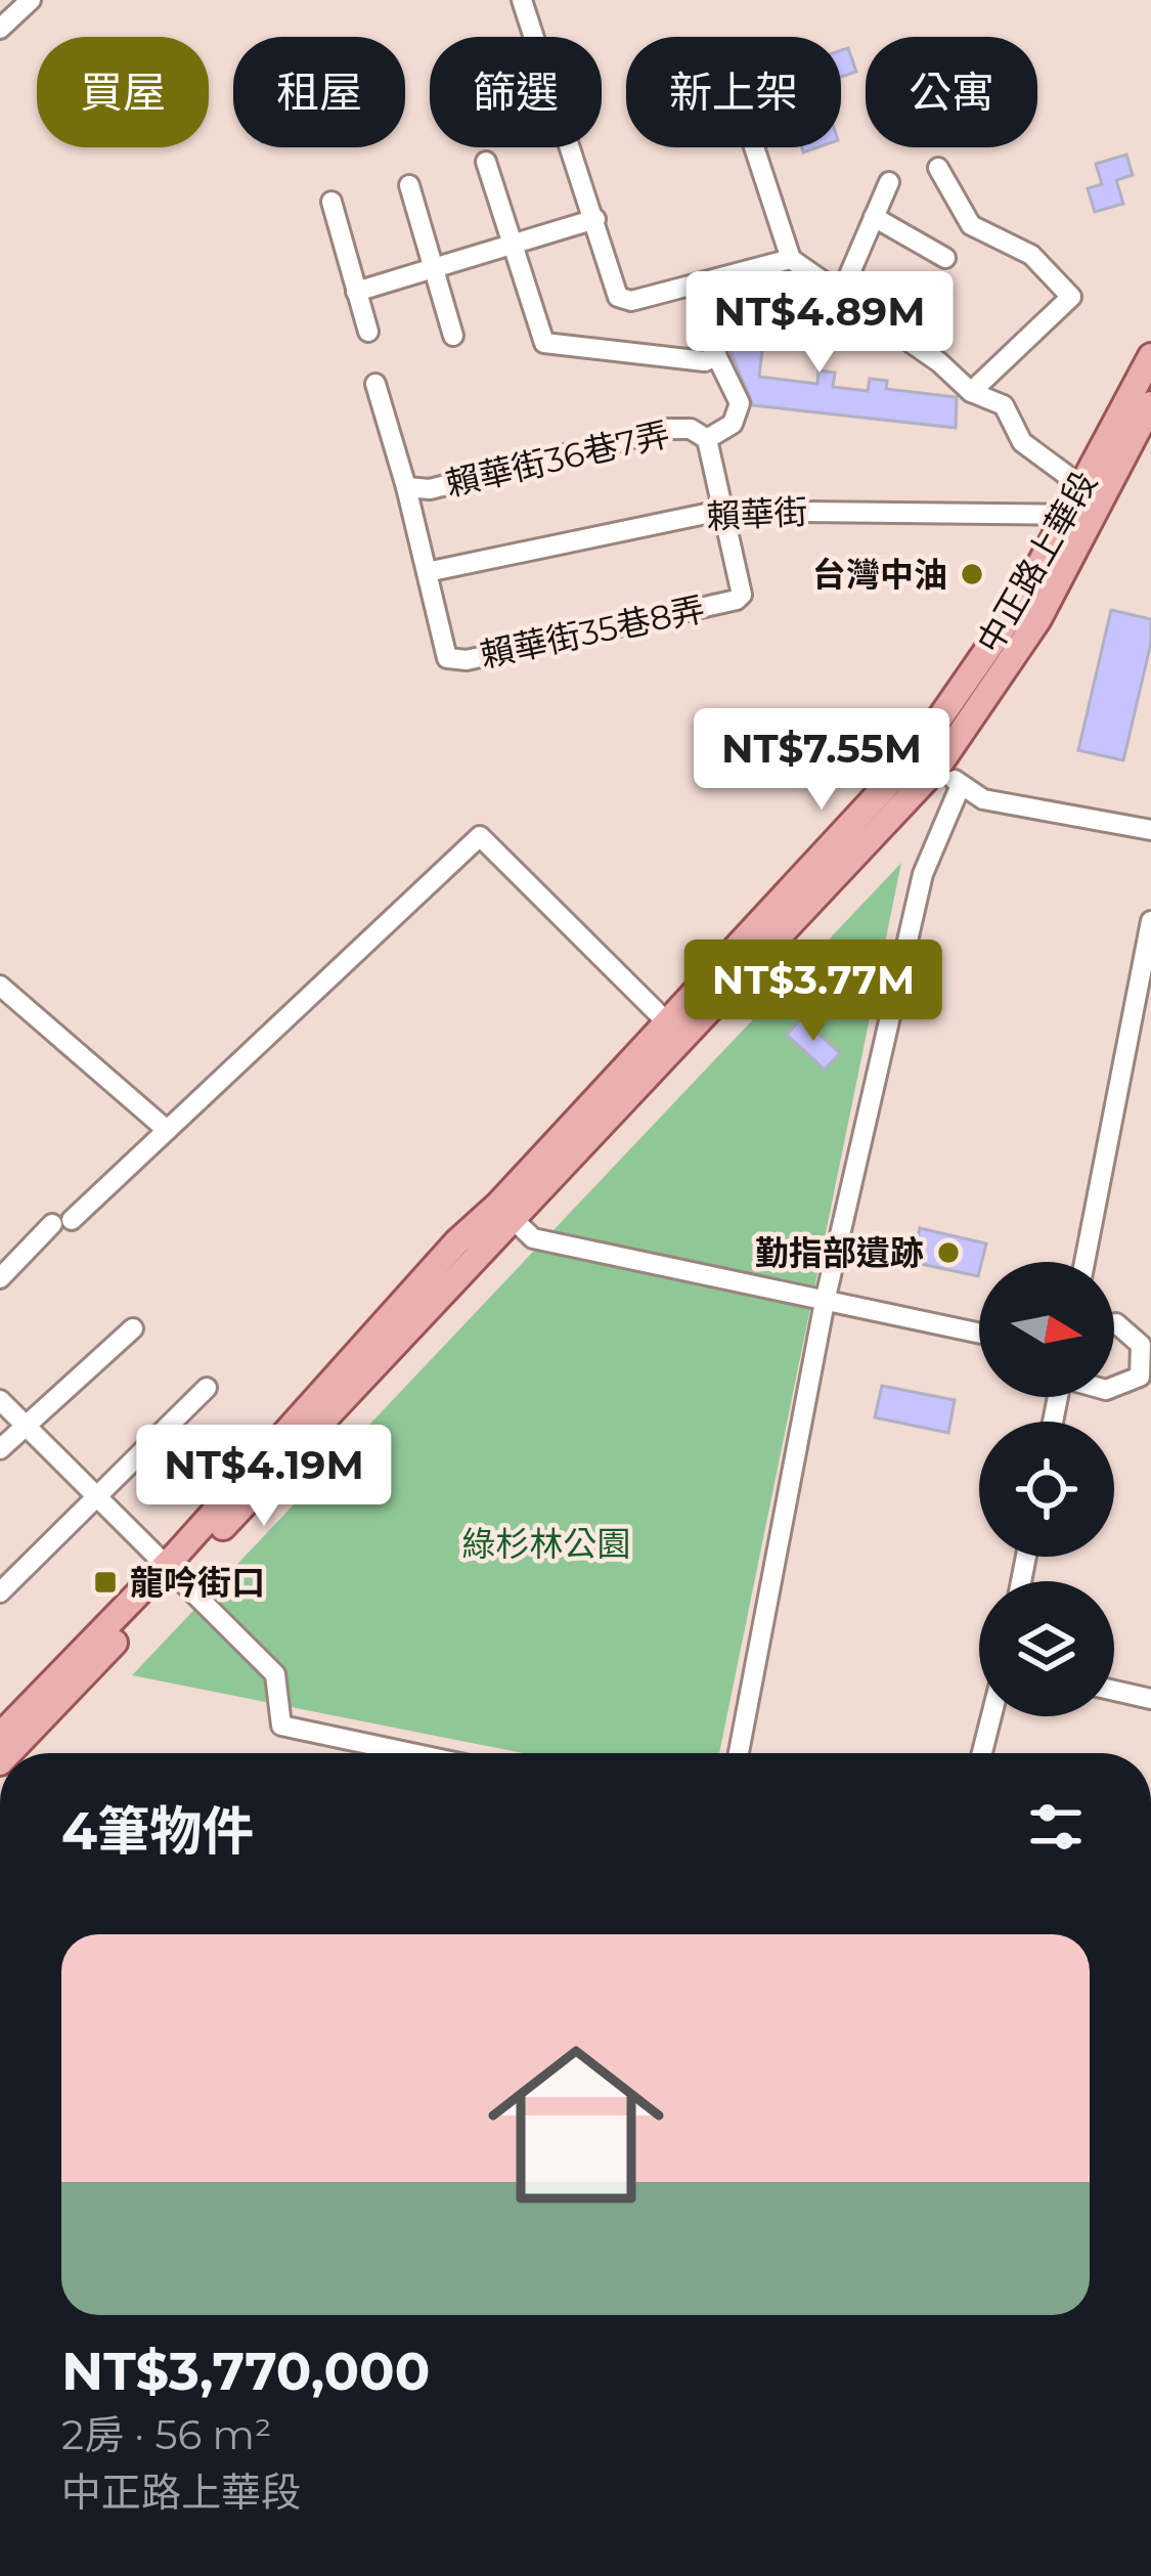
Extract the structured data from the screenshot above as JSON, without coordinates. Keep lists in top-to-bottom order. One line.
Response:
{"streets":{"main road":["中正路上華段"],"street":["賴華街36巷7弄","賴華街","賴華街35巷8弄"]},"crossings":[["賴華街","中正路上華段"],["賴華街","賴華街35巷8弄"]],"parks":["綠杉林公園"],"places":{"other":["台灣中油","勤指部遺跡"],"transit":["龍吟街口"]},"north":"right","page":{"chip":["買屋","租屋","篩選","新上架","公寓"],"price":["NT$4.89M","NT$7.55M","NT$3.77M","NT$4.19M"],"heading":"4筆物件","list":[{"name":"NT$3,770,000","note":"2房 · 56 m² · 中正路上華段"}]}}
